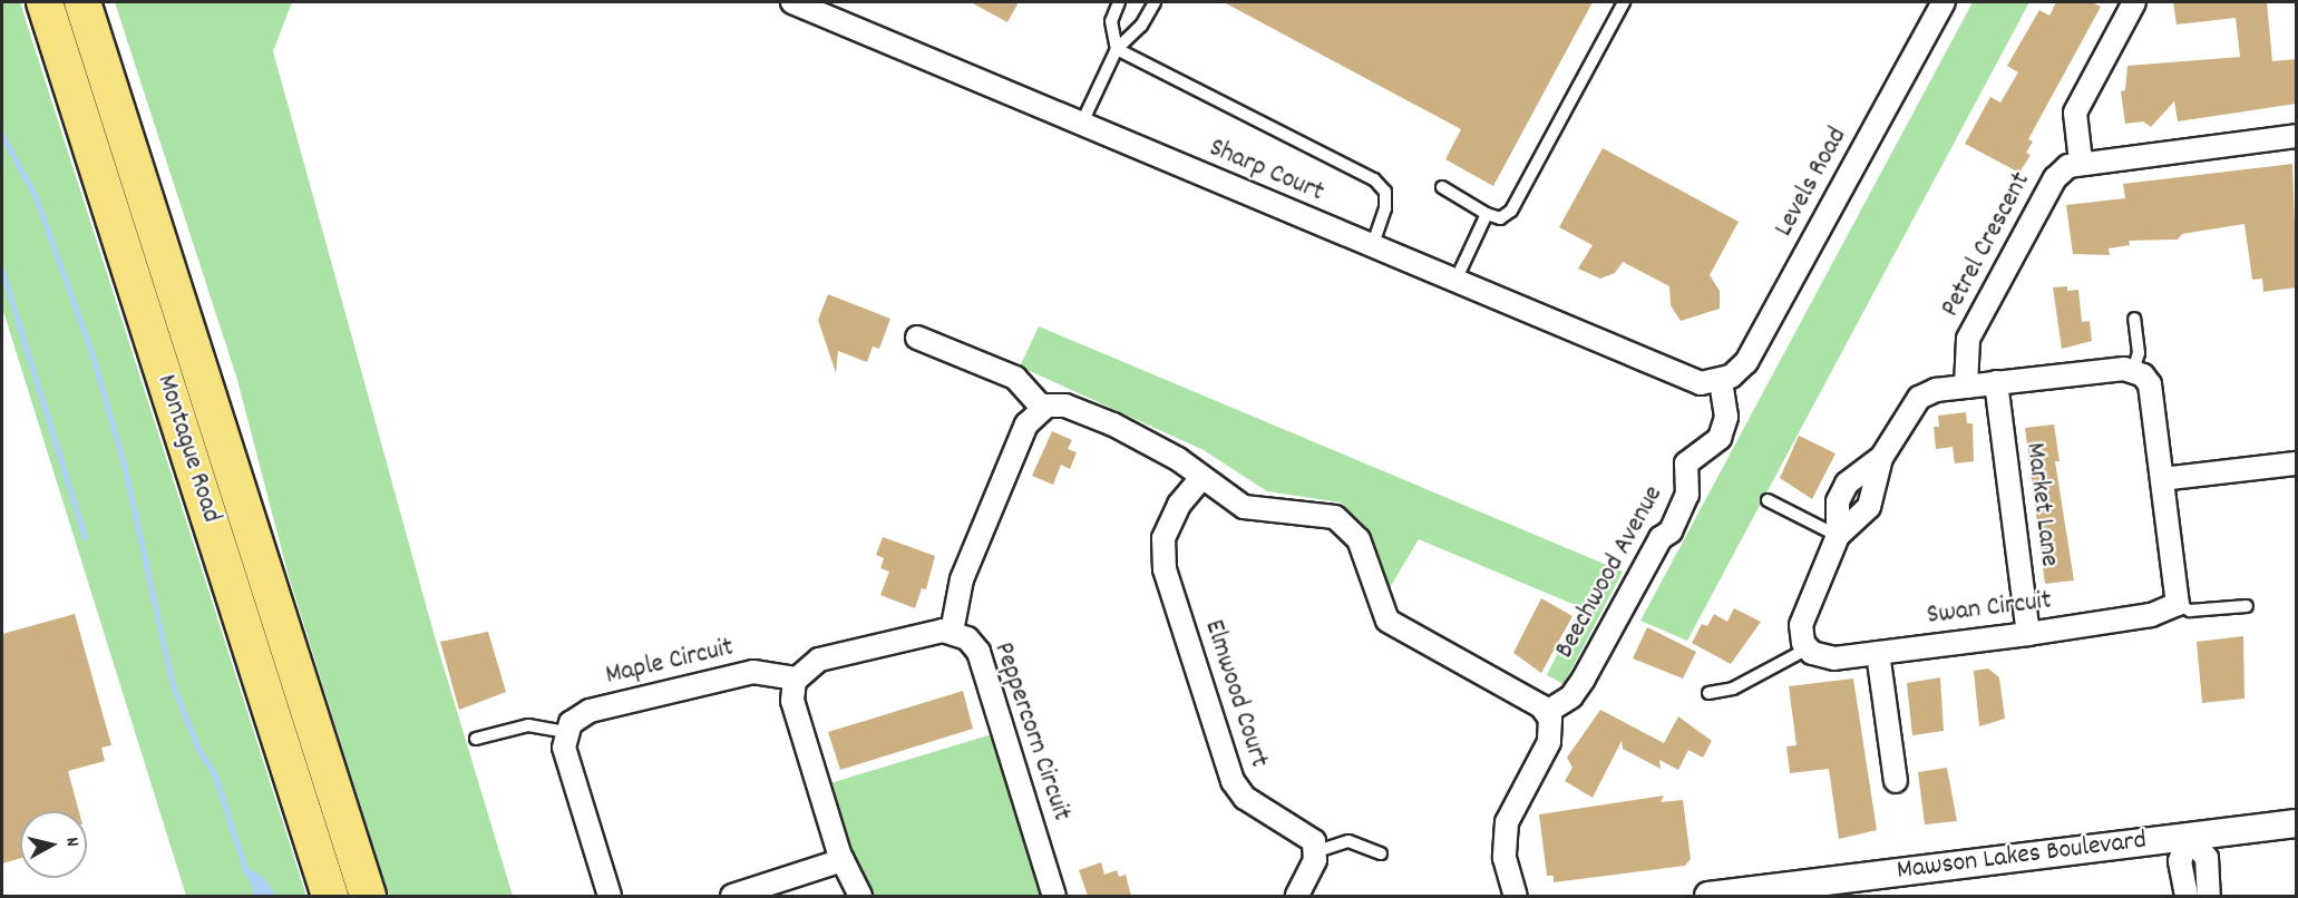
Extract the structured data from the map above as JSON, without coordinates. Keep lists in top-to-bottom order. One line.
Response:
{"streets":{"main road":["Montague Road"],"street":["Sharp Court","Levels Road","Petrel Crescent","Market Lane","Beechwood Avenue","Swan Circuit","Maple Circuit","Elmwood Court","Peppercorn Circuit","Mawson Lakes Boulevard"]},"crossings":[["Sharp Court","Levels Road"],["Sharp Court","Beechwood Avenue"],["Levels Road","Beechwood Avenue"],["Market Lane","Swan Circuit"],["Maple Circuit","Peppercorn Circuit"]],"north":"right"}
